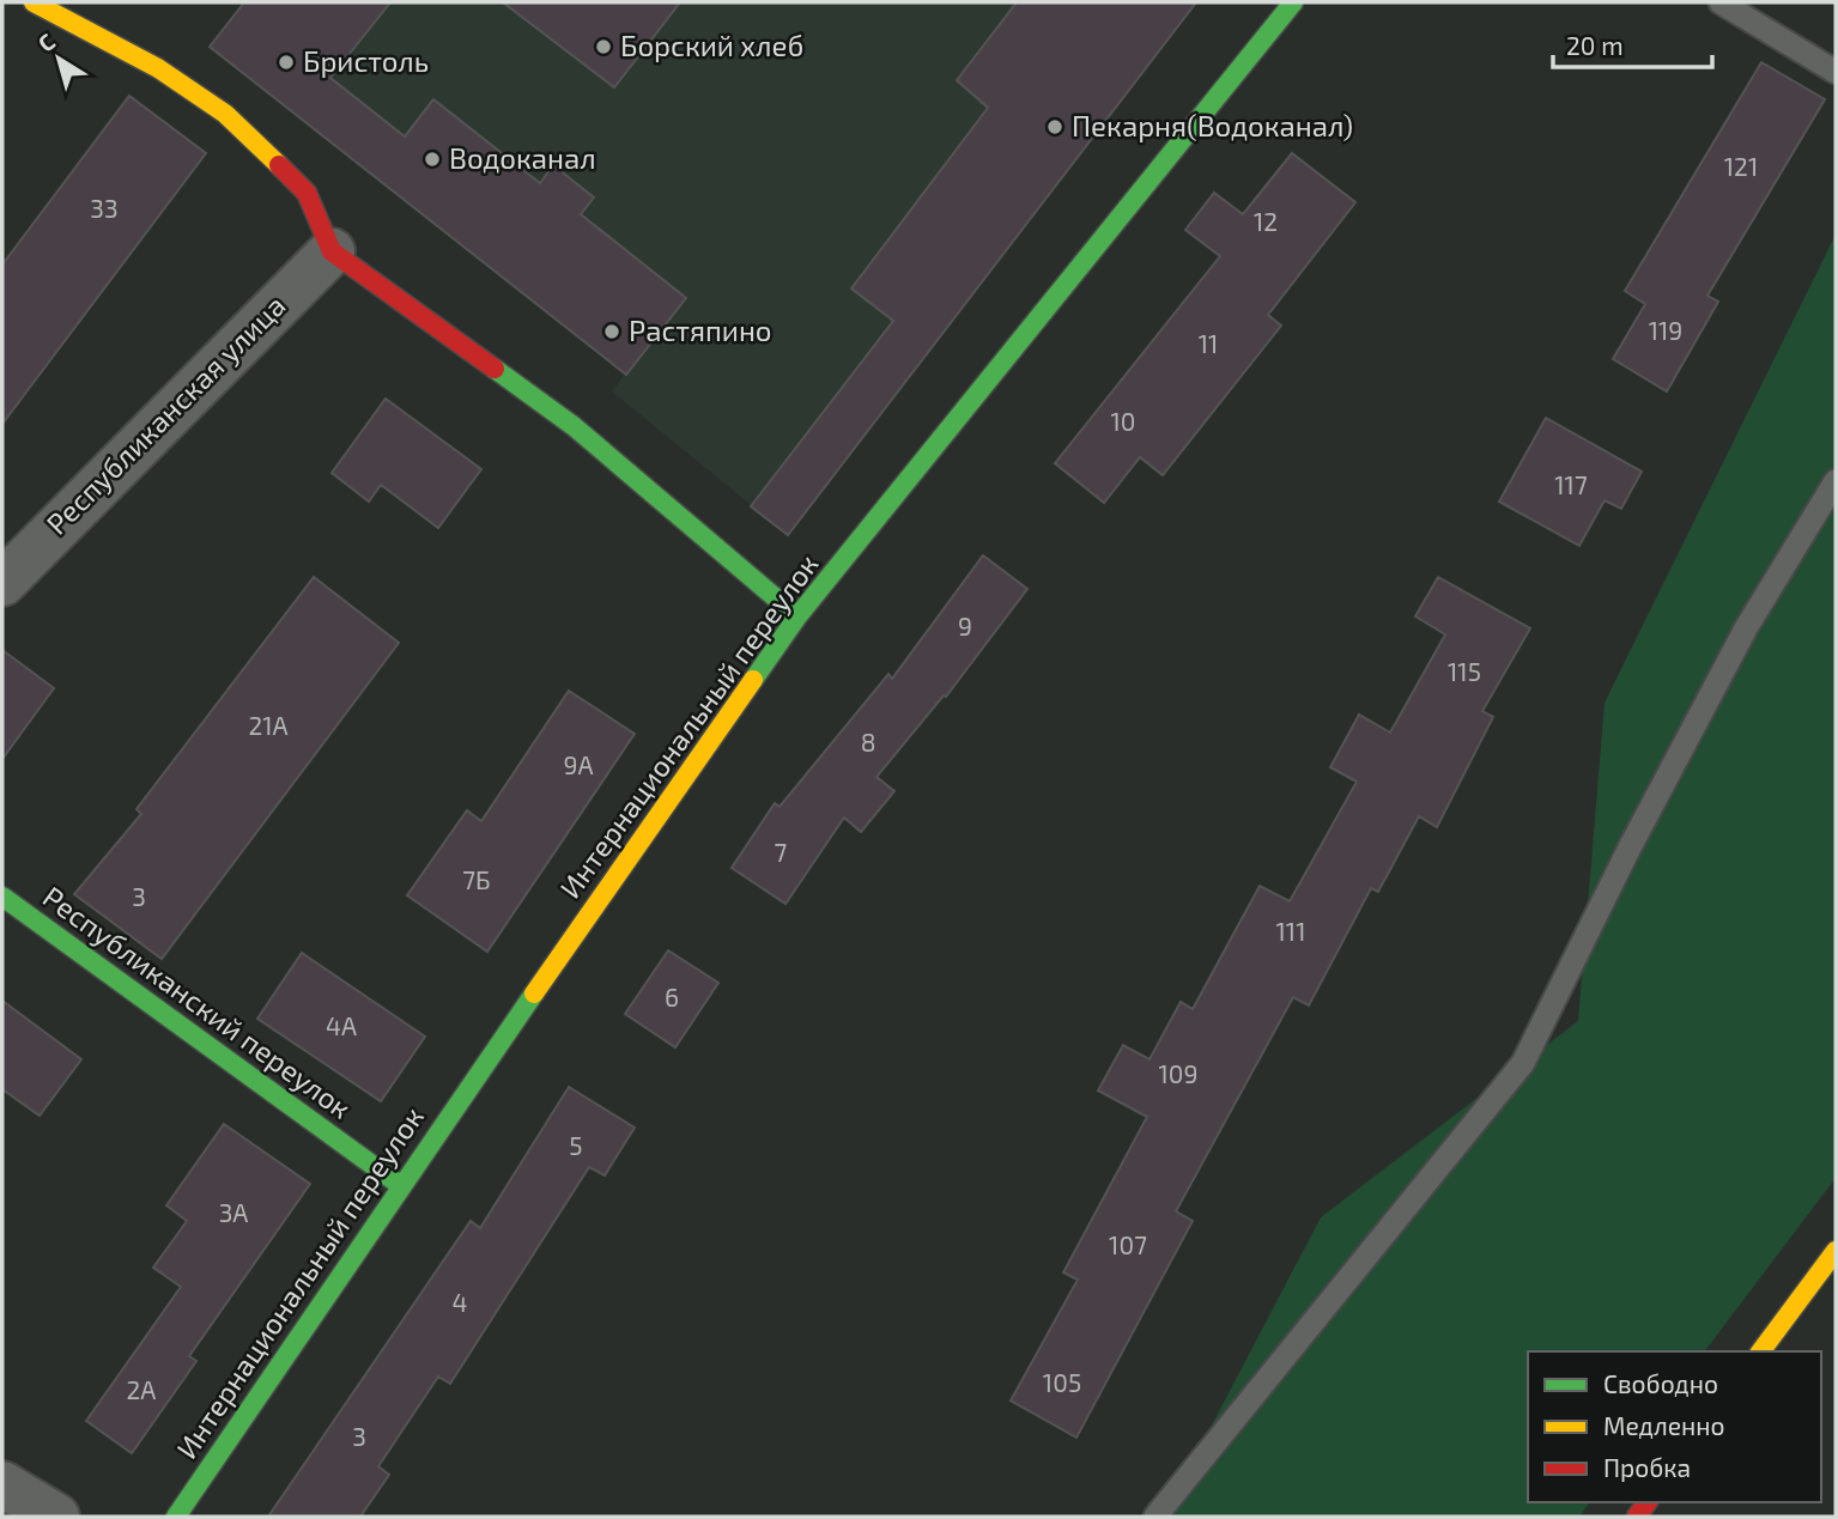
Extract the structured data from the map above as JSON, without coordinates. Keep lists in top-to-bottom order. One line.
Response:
{"streets":{"street":["Республиканская улица","Интернациональный переулок","Республиканский переулок"]},"crossings":[["Интернациональный переулок","Республиканский переулок"]],"places":["Борский хлеб","Бристоль","Пекарня(Водоканал)","Водоканал","Растяпино"],"house_numbers":["121","33","12","119","11","10","117","9","115","21А","8","9А","7","7Б","3","111","6","4А","109","5","3А","107","4","105","2А","3"],"legend":["Свободно","Медленно","Пробка"],"scale_bar":"20 m","north":"top left"}
